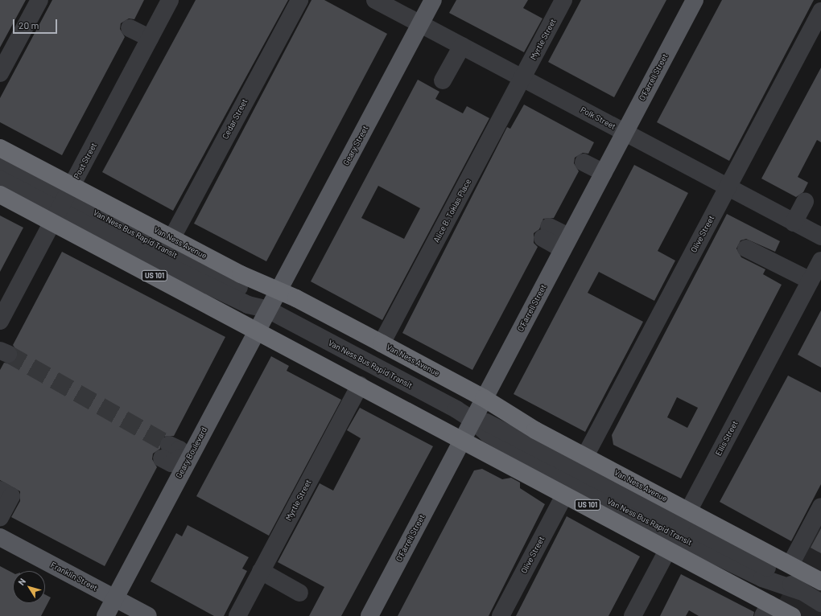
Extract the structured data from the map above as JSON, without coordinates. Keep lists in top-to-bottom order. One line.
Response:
{"streets":{"highway":["Van Ness Avenue","US 101"],"main road":["O'Farrell Street","Geary Street","Geary Boulevard","Franklin Street"],"street":["Myrtle Street","Polk Street","Cedar Street","Post Street","Alice B. Toklas Place","Van Ness Bus Rapid Transit","Olive Street","Ellis Street"]},"crossings":[["Myrtle Street","Polk Street"],["Myrtle Street","Alice B. Toklas Place"],["Myrtle Street","Van Ness Avenue"],["O'Farrell Street","Polk Street"],["O'Farrell Street","Van Ness Bus Rapid Transit"],["O'Farrell Street","Van Ness Avenue"],["Polk Street","Geary Street"],["Polk Street","Alice B. Toklas Place"],["Polk Street","Olive Street"],["Cedar Street","Van Ness Avenue"],["Geary Street","Van Ness Avenue"],["Geary Street","Geary Boulevard"],["Post Street","Van Ness Bus Rapid Transit"],["Post Street","Van Ness Avenue"],["Alice B. Toklas Place","Van Ness Avenue"],["Van Ness Bus Rapid Transit","Van Ness Avenue"],["Van Ness Bus Rapid Transit","Ellis Street"],["Van Ness Bus Rapid Transit","Geary Boulevard"],["Olive Street","Van Ness Avenue"],["Van Ness Avenue","Ellis Street"],["Van Ness Avenue","Geary Boulevard"],["Geary Boulevard","Franklin Street"]],"scale_bar":"20 m","north":"top left"}
